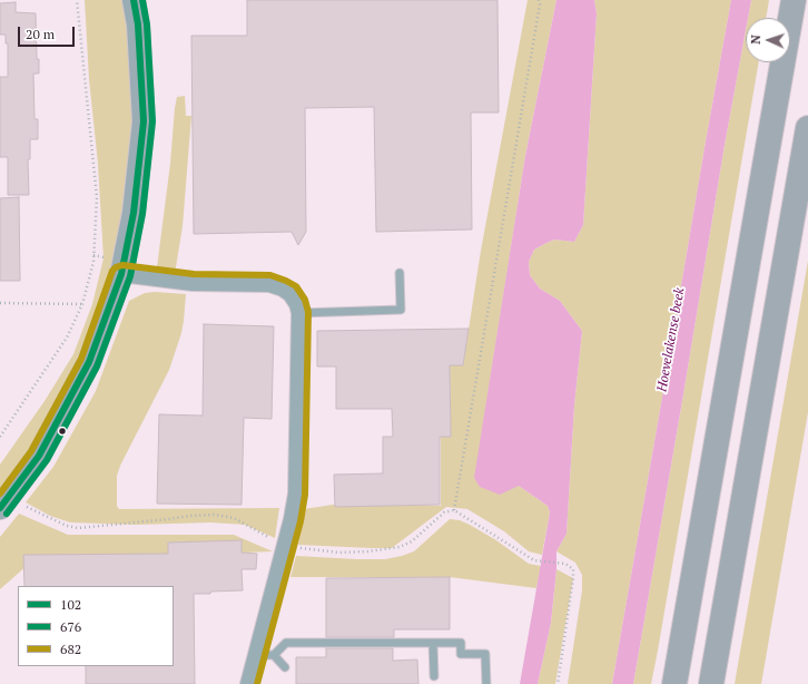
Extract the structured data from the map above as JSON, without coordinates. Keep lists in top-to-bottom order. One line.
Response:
{"water":["Hoevelakense beek"],"lines":["transit line 102","transit line 676","transit line 682"],"legend":["102","676","682"],"scale_bar":"20 m","north":"left"}
